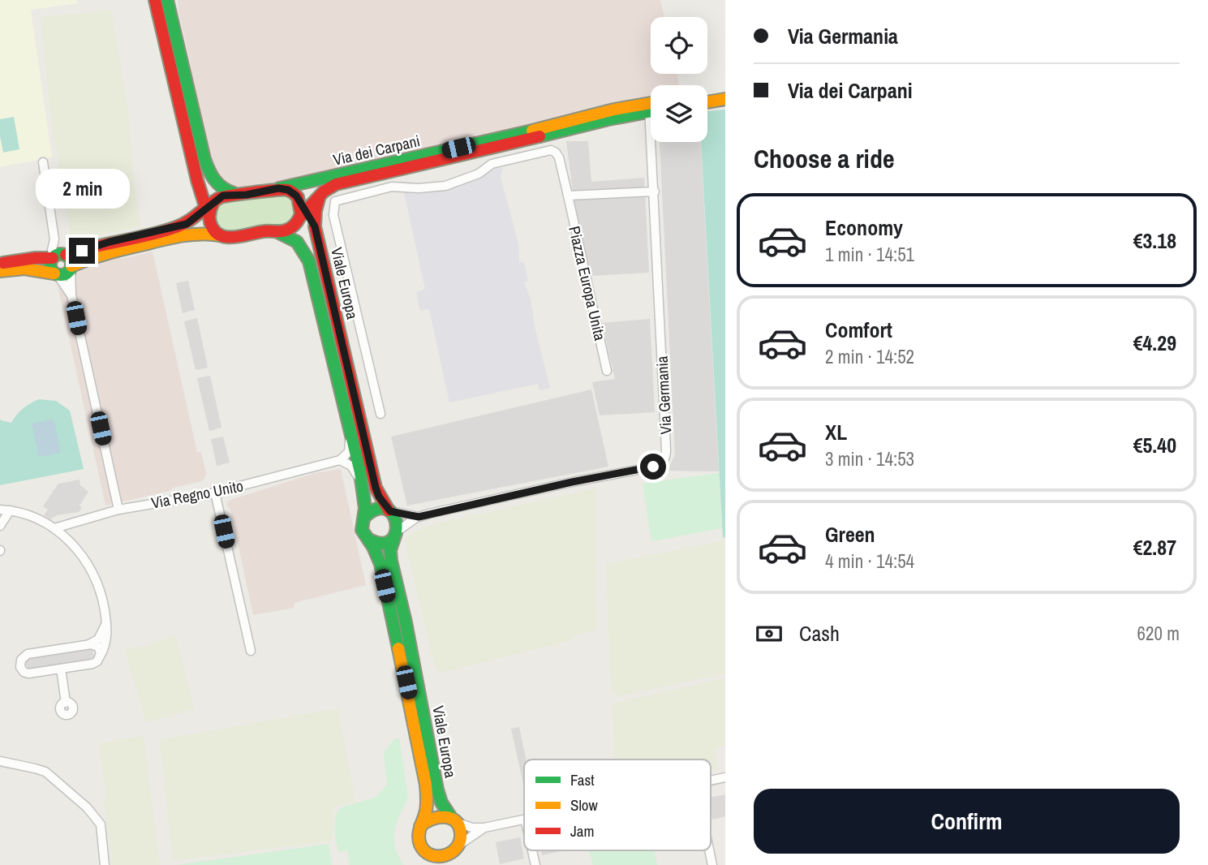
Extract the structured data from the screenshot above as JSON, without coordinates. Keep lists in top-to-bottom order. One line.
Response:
{"streets":{"street":["Via dei Carpani","Viale Europa","Piazza Europa Unita","Via Germania","Via Regno Unito"]},"crossings":[["Via dei Carpani","Viale Europa"],["Viale Europa","Via Germania"]],"legend":["Fast","Slow","Jam"],"page":{"banner":["Via Germania","Via dei Carpani"],"heading":"Choose a ride","bubble":"2 min","list":[{"name":"Economy","note":"1 min · 14:51","value":"€3.18"},{"name":"Comfort","note":"2 min · 14:52","value":"€4.29"},{"name":"XL","note":"3 min · 14:53","value":"€5.40"},{"name":"Green","note":"4 min · 14:54","value":"€2.87"}],"pay":["Cash","620 m"],"buttons":"Confirm"}}
